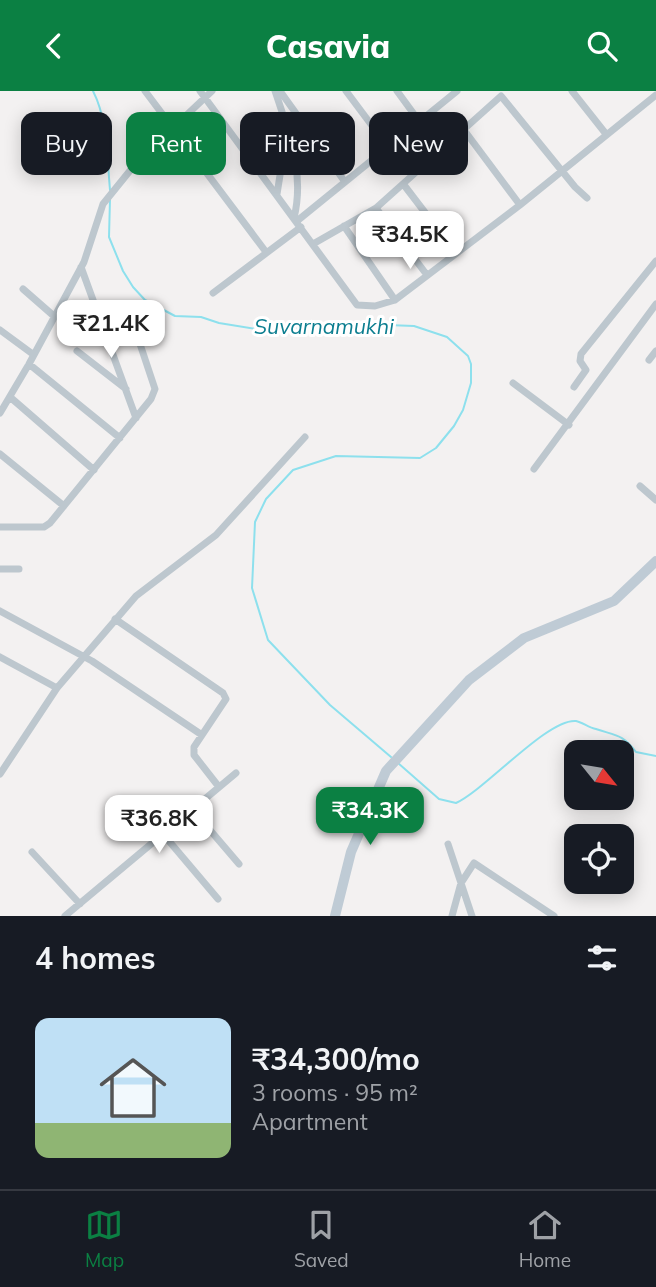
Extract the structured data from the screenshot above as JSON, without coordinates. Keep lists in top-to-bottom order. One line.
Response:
{"water":["Suvarnamukhi"],"north":"bottom right","page":{"header":"Casavia","chip":["Buy","Rent","Filters","New"],"price":["₹34.5K","₹21.4K","₹34.3K","₹36.8K"],"heading":"4 homes","list":[{"name":"₹34,300/mo","note":"3 rooms · 95 m² · Apartment"}],"tabs":["Map","Saved","Home"]}}
